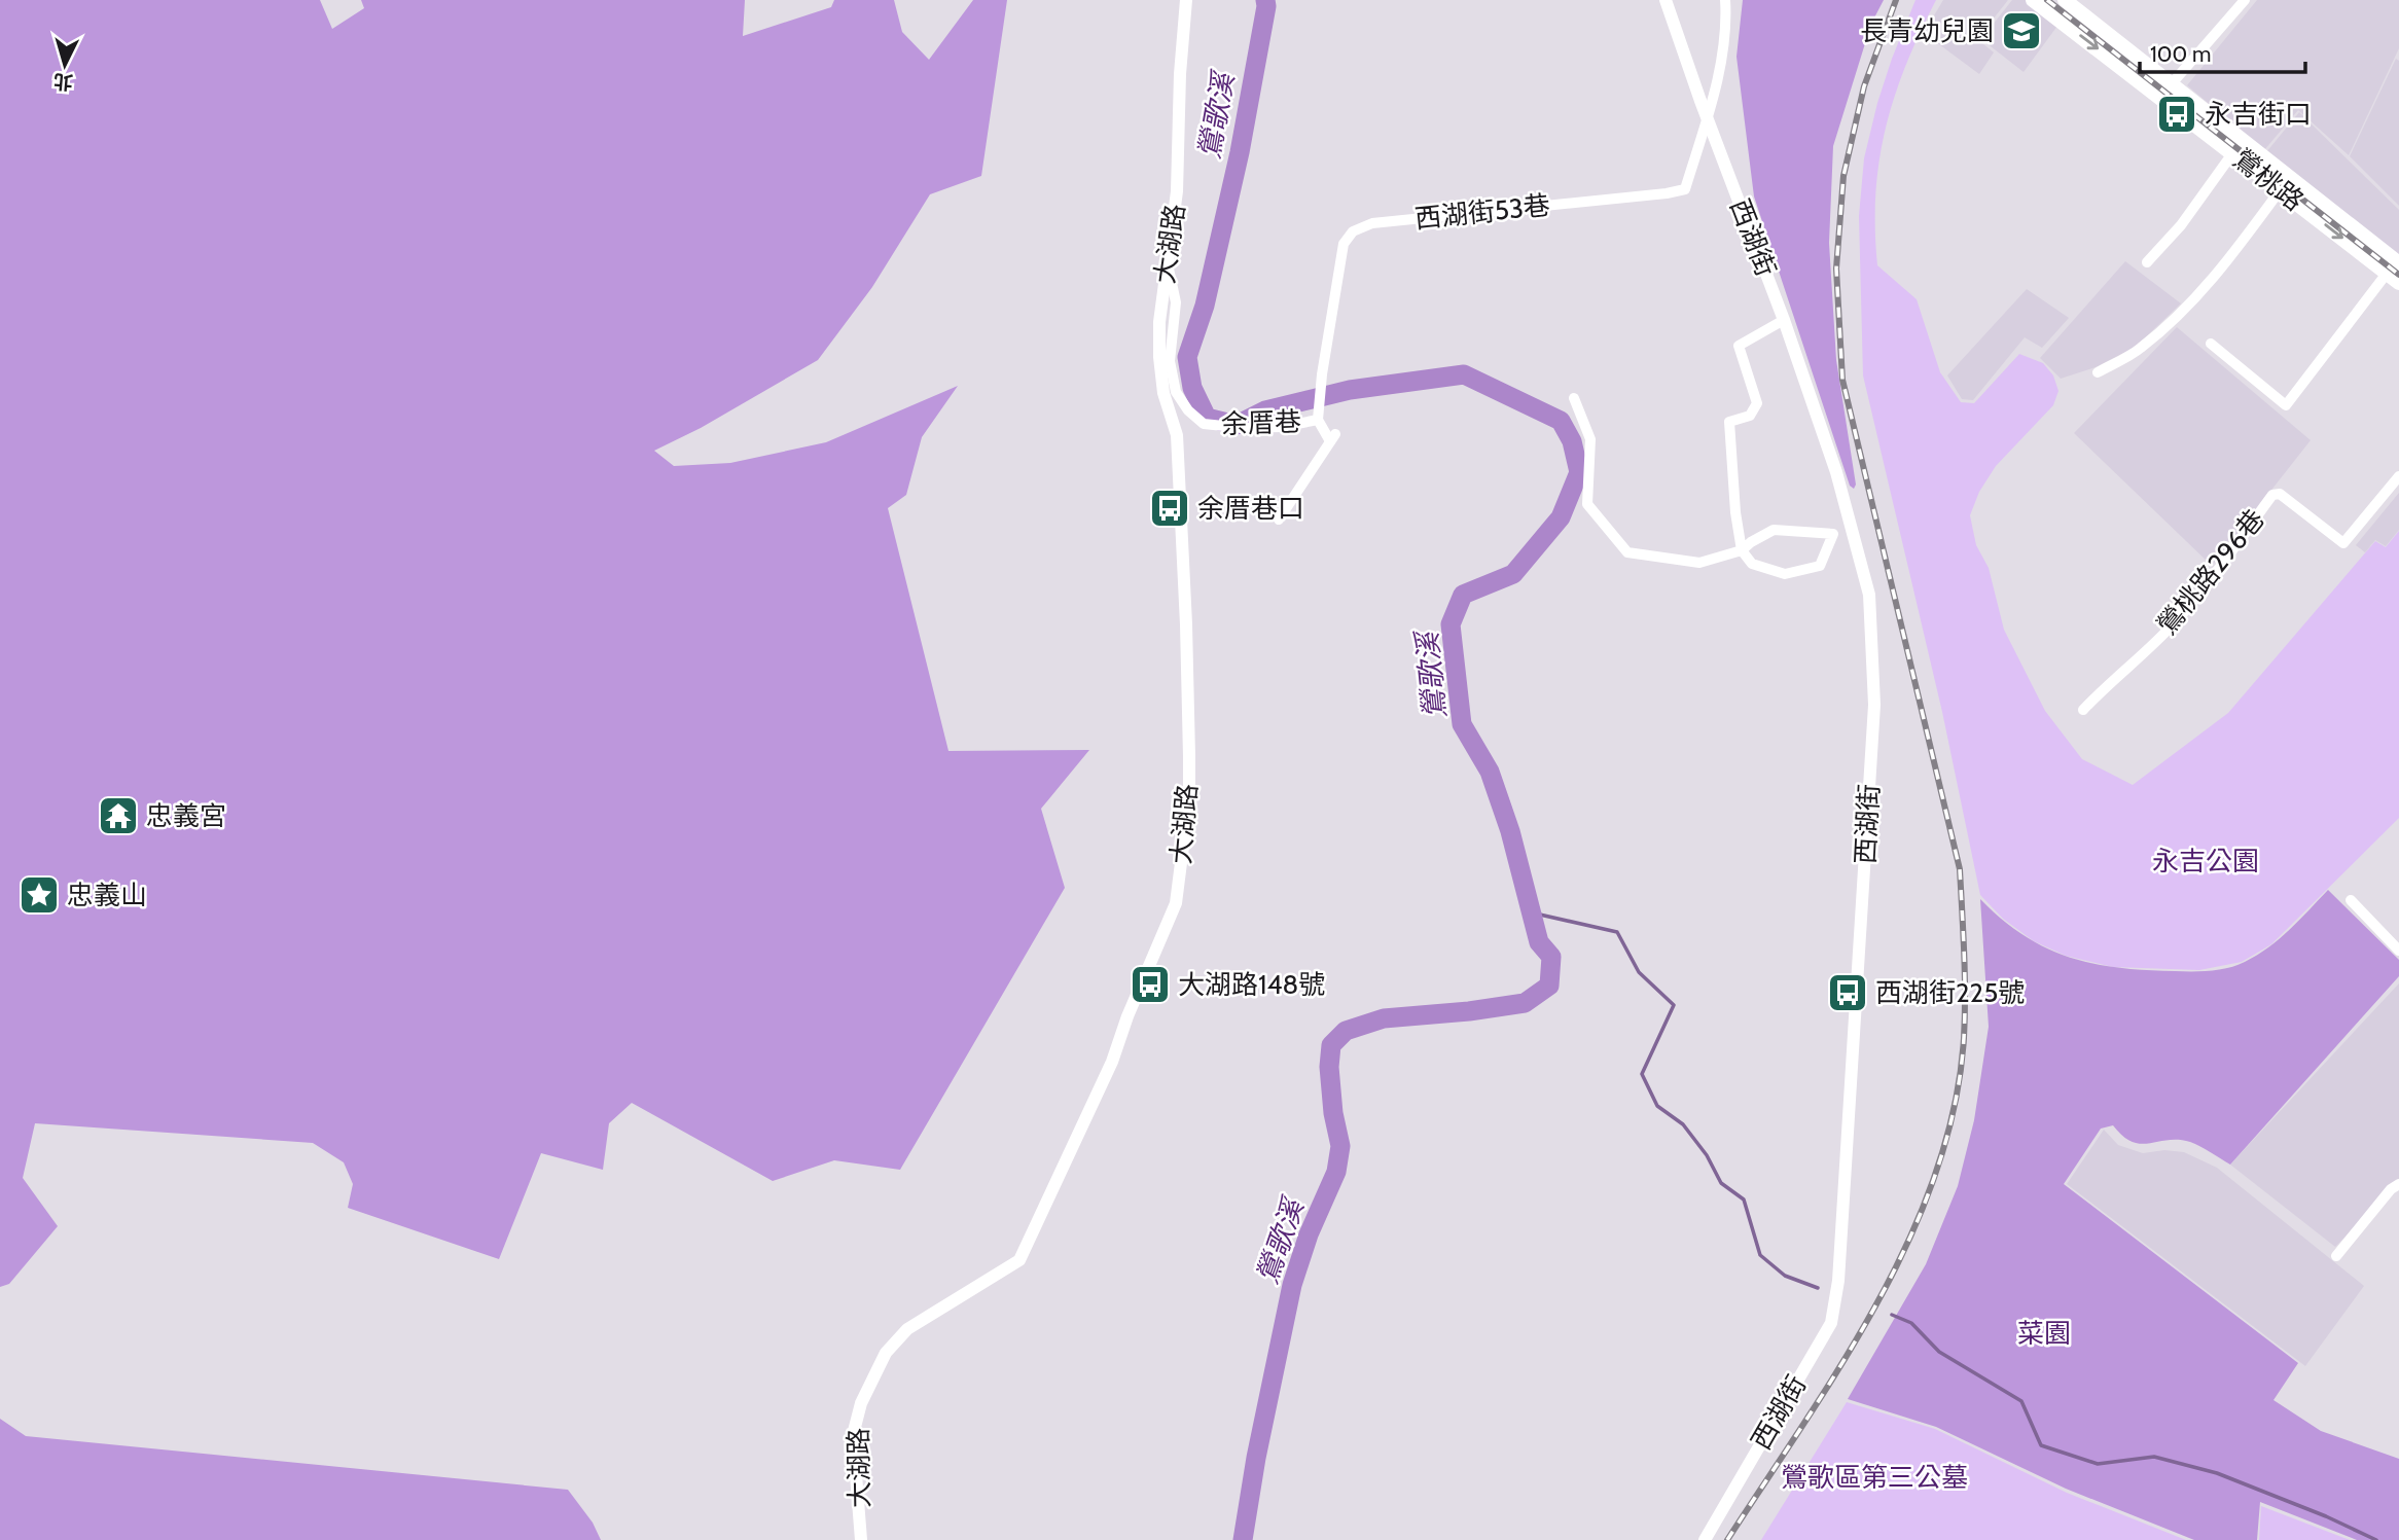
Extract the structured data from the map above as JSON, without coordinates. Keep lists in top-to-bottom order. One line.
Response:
{"streets":{"main road":["鶯桃路"],"street":["西湖街53巷","西湖街","大湖路","余厝巷","鶯桃路296巷"]},"crossings":[["西湖街53巷","西湖街"],["西湖街53巷","余厝巷"],["大湖路","余厝巷"]],"water":["鶯歌溪"],"parks":["永吉公園","菜園","鶯歌區第三公墓"],"places":{"school or university":["長青幼兒園"],"bus stop":["永吉街口","余厝巷口","大湖路148號","西湖街225號"],"temple":["忠義宮"],"place":["忠義山"]},"scale_bar":"100 m","north":"bottom"}
